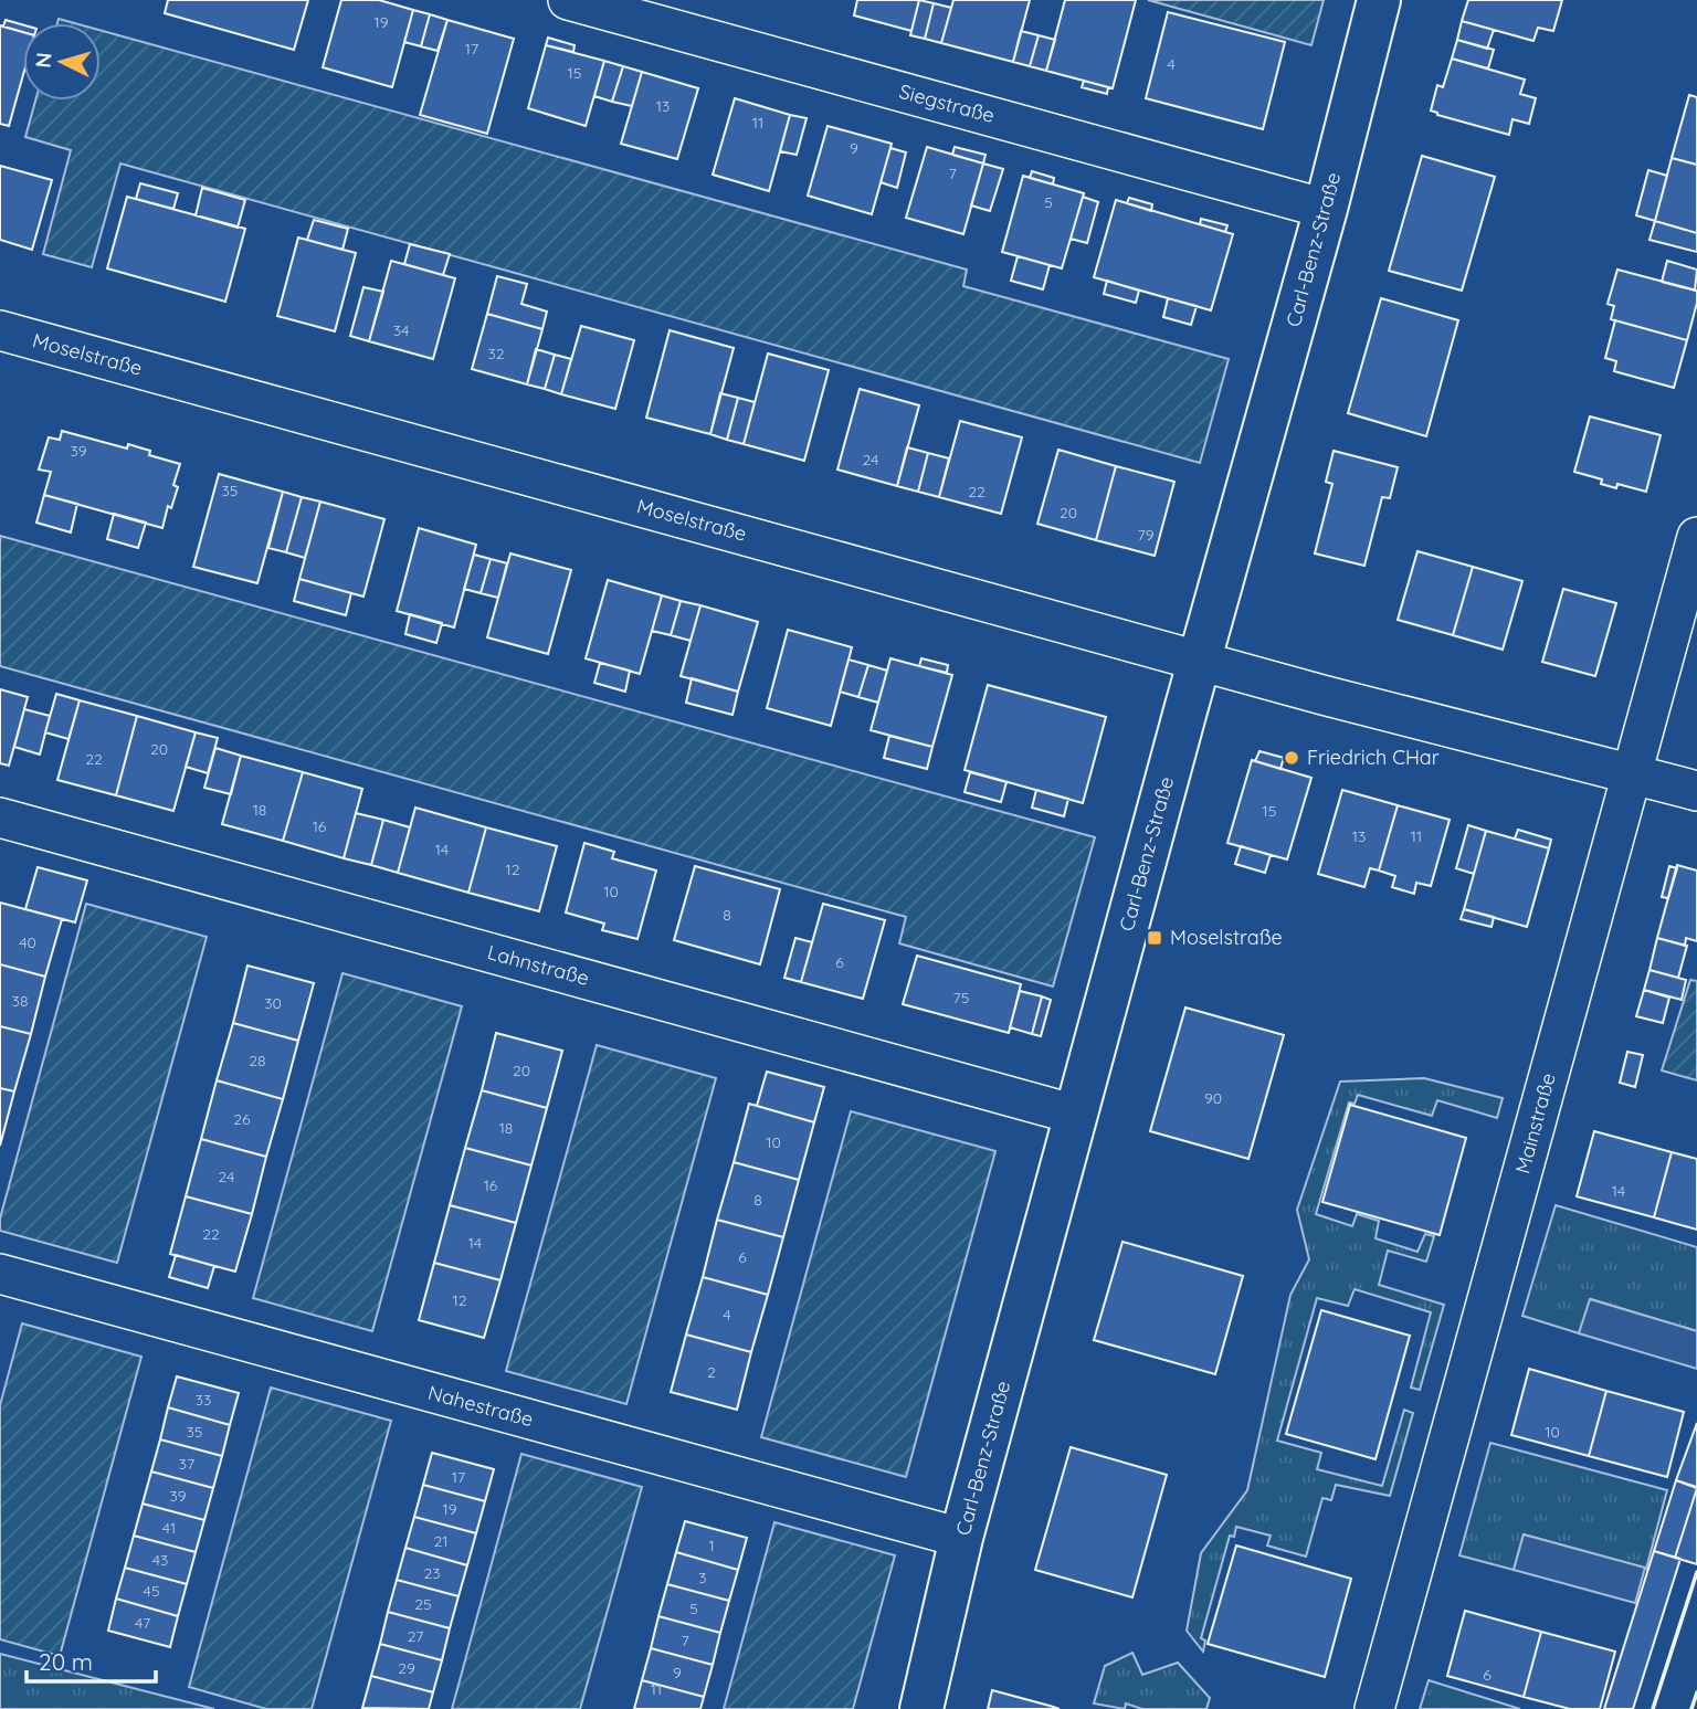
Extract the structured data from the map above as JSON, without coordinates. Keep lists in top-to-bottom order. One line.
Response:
{"streets":{"street":["Siegstraße","Carl-Benz-Straße","Moselstraße","Lahnstraße","Mainstraße","Nahestraße"]},"crossings":[["Siegstraße","Carl-Benz-Straße"],["Carl-Benz-Straße","Moselstraße"],["Carl-Benz-Straße","Lahnstraße"],["Carl-Benz-Straße","Nahestraße"],["Moselstraße","Mainstraße"]],"places":{"other":["Friedrich CHar"],"transit":["Moselstraße"]},"house_numbers":["19","17","4","15","13","11","9","7","5","34","32","39","24","35","22","20","79","20","22","18","15","16","13","11","14","12","10","8","40","6","75","38","30","28","20","90","26","18","10","24","16","14","8","22","14","6","12","4","2","33","35","10","37","17","39","19","41","21","1","43","23","3","45","25","5","47","27","7","29","9","6","11"],"scale_bar":"20 m","north":"left"}
